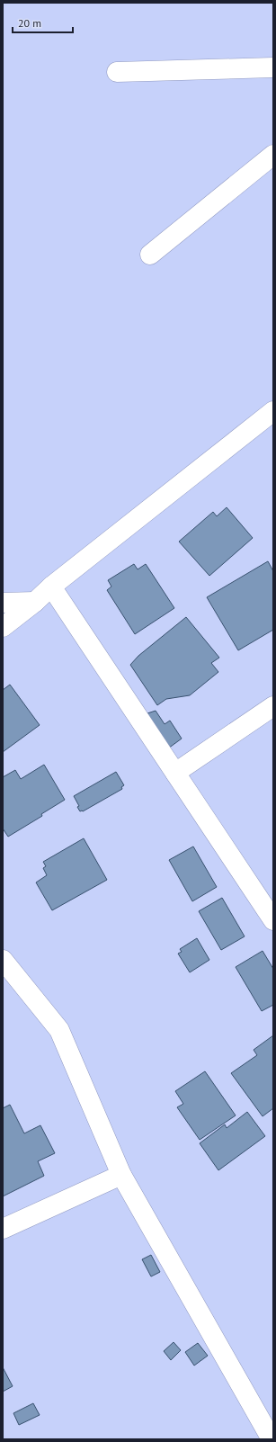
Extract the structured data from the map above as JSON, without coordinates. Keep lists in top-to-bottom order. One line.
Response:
{"scale_bar":"20 m"}
